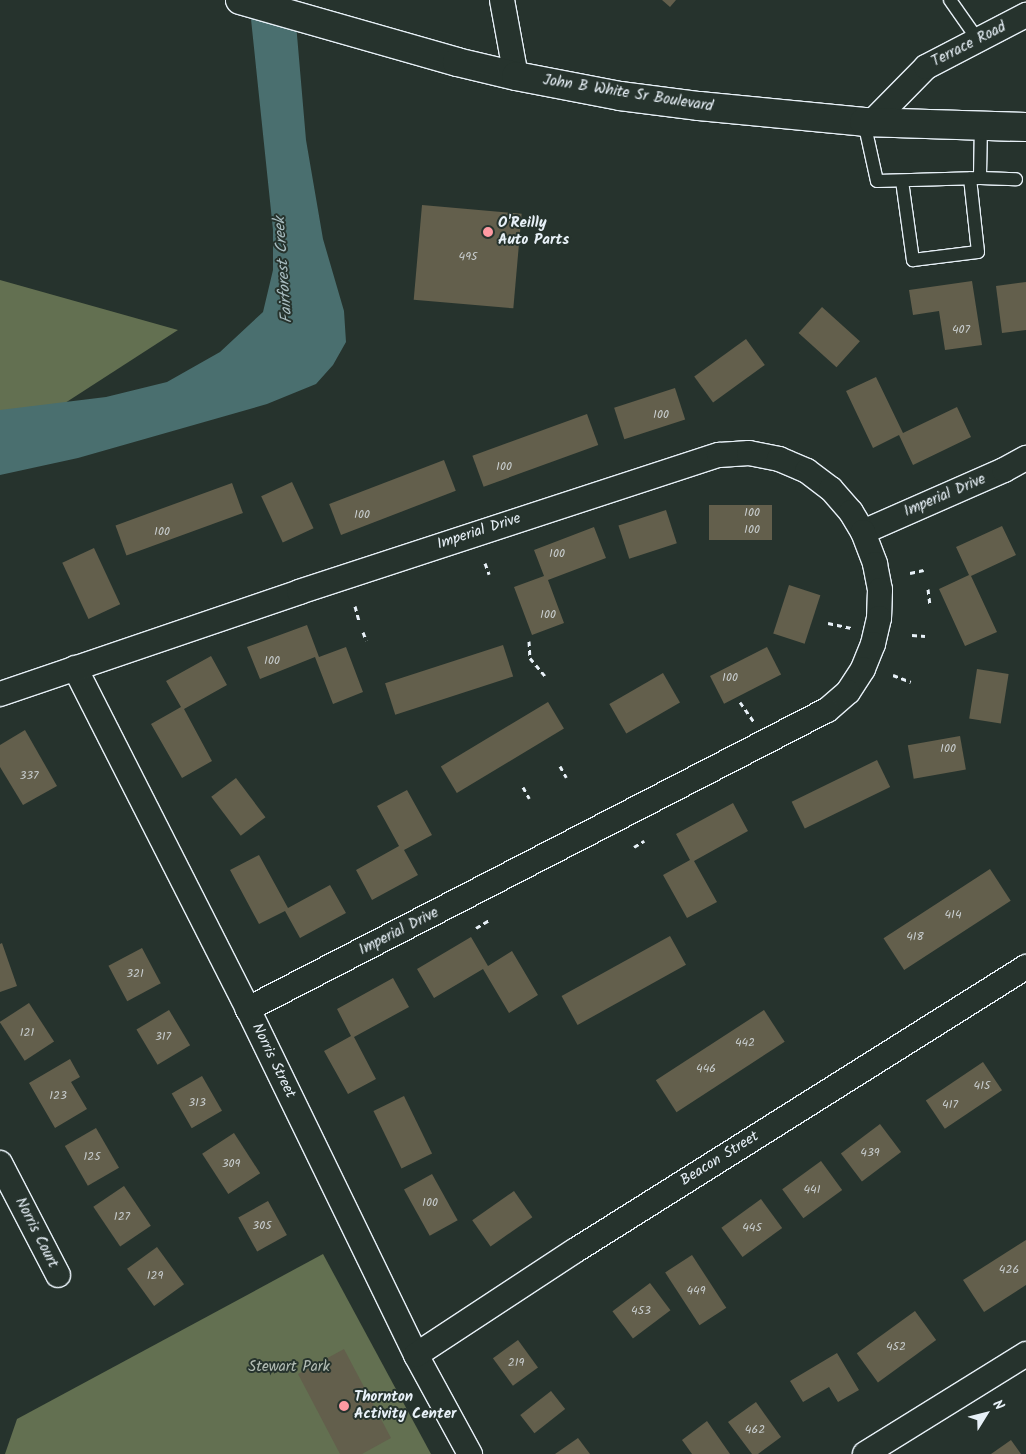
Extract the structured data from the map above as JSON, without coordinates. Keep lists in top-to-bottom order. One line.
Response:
{"streets":{"main road":["John B White Sr Boulevard"],"street":["Terrace Road","Imperial Drive","Norris Street","Beacon Street","Norris Court"]},"crossings":[["Terrace Road","John B White Sr Boulevard"],["Imperial Drive","Norris Street"],["Norris Street","Beacon Street"]],"water":["Fairforest Creek"],"parks":["Stewart Park"],"places":["O'Reilly Auto Parts","Thornton Activity Center"],"house_numbers":["495","407","100","100","100","100","100","100","100","100","100","100","100","337","414","418","321","121","317","442","446","415","123","313","417","439","125","309","441","100","127","305","445","426","129","449","453","452","219","462"],"north":"top right"}
